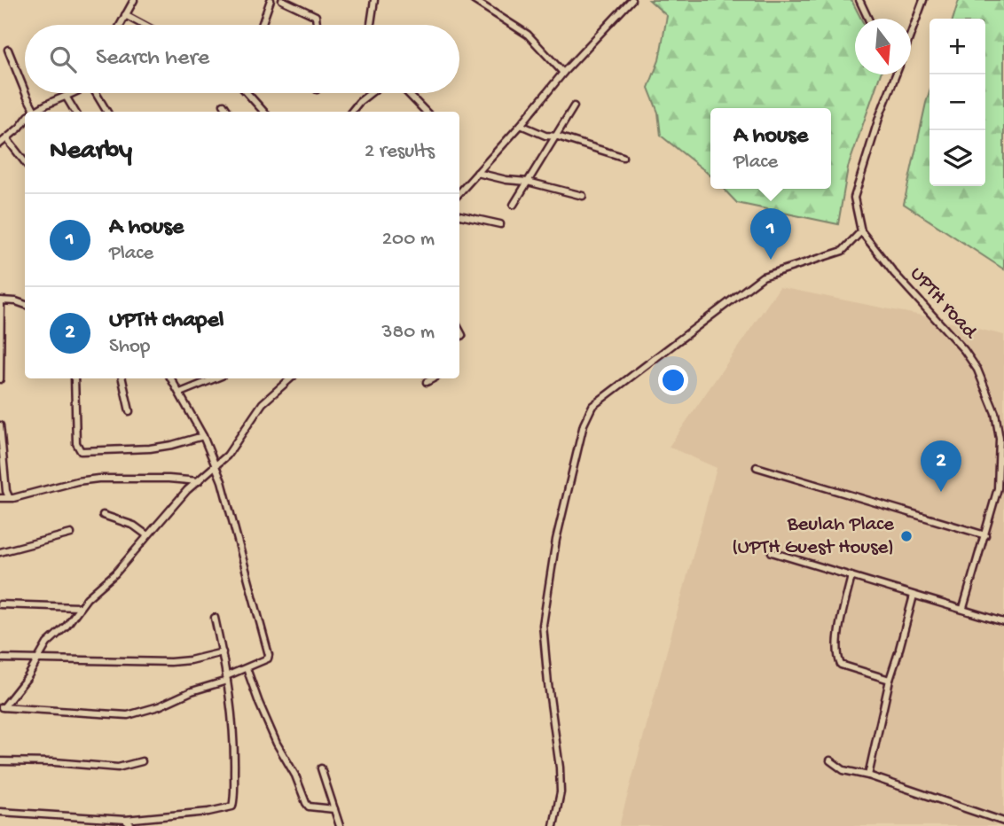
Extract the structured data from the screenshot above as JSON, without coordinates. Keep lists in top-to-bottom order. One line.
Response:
{"streets":{"street":["UPTH road"]},"places":["Beulah Place (UPTH Guest House)"],"north":"bottom","page":{"map_buttons":["+","−"],"search":"Search here","popup":["A house","Place"],"heading":["Nearby","2 results"],"list":[{"mark":"1","name":"A house","note":"Place","value":"200 m"},{"mark":"2","name":"UPTH chapel","note":"Shop","value":"380 m"}],"pins":["1","2"]}}
